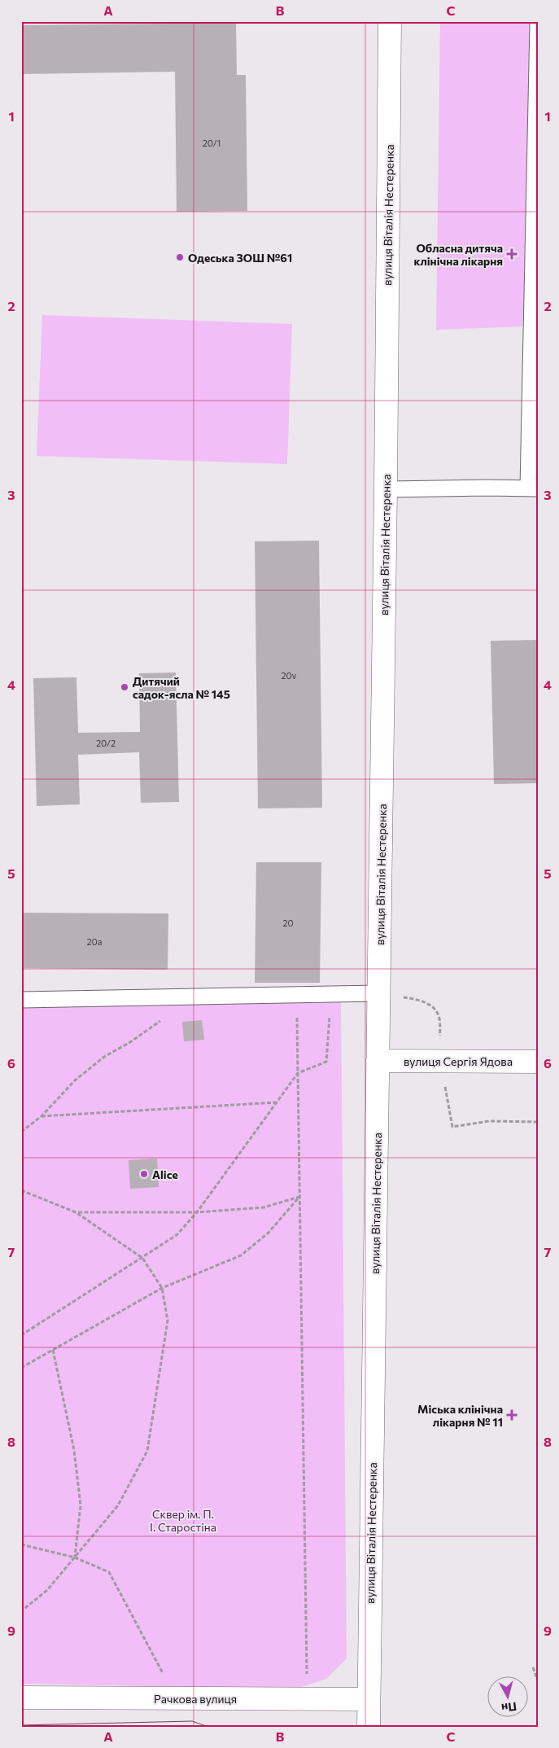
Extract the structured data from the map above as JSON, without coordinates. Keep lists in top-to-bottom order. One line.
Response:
{"streets":{"main road":["вулиця Віталія Нестеренка","вулиця Сергія Ядова","Рачкова вулиця"]},"crossings":[["вулиця Віталія Нестеренка","вулиця Сергія Ядова"],["вулиця Віталія Нестеренка","Рачкова вулиця"]],"parks":["Сквер ім. П. І. Старостіна"],"places":{"health":["Обласна дитяча клінічна лікарня","Міська клінічна лікарня № 11"],"other":["Одеська ЗОШ №61","Дитячий садок-ясла № 145","Alice"]},"house_numbers":["20/1","20v","20/2","20","20а"],"north":"bottom","grid":{"columns":["A","B","C"],"rows":["1","2","3","4","5","6","7","8","9"]}}
